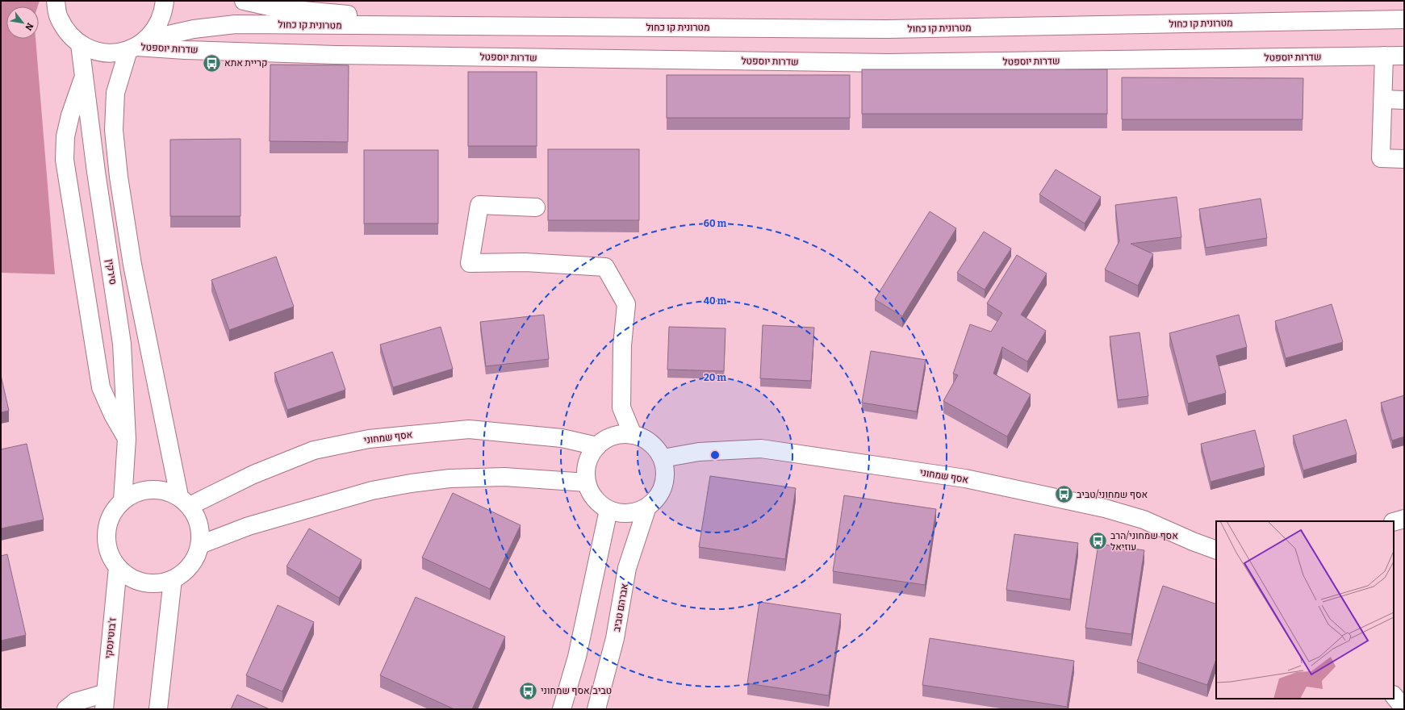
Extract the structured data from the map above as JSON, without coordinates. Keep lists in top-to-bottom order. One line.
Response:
{"streets":{"street":["מטרונית קו כחול","שדרות יוספטל","סירקין","אסף שמחוני","אברהם טביב","ז'בוטינסקי"]},"crossings":[["מטרונית קו כחול","שדרות יוספטל"],["סירקין","אסף שמחוני"],["סירקין","ז'בוטינסקי"],["אסף שמחוני","אברהם טביב"],["אסף שמחוני","ז'בוטינסקי"]],"places":{"bus stop":["קריית אתא","אסף שמחוני/טביב","אסף שמחוני/הרב עוזיאל","טביב/אסף שמחוני"]},"north":"bottom right","rings":["60 m","40 m","20 m"]}
